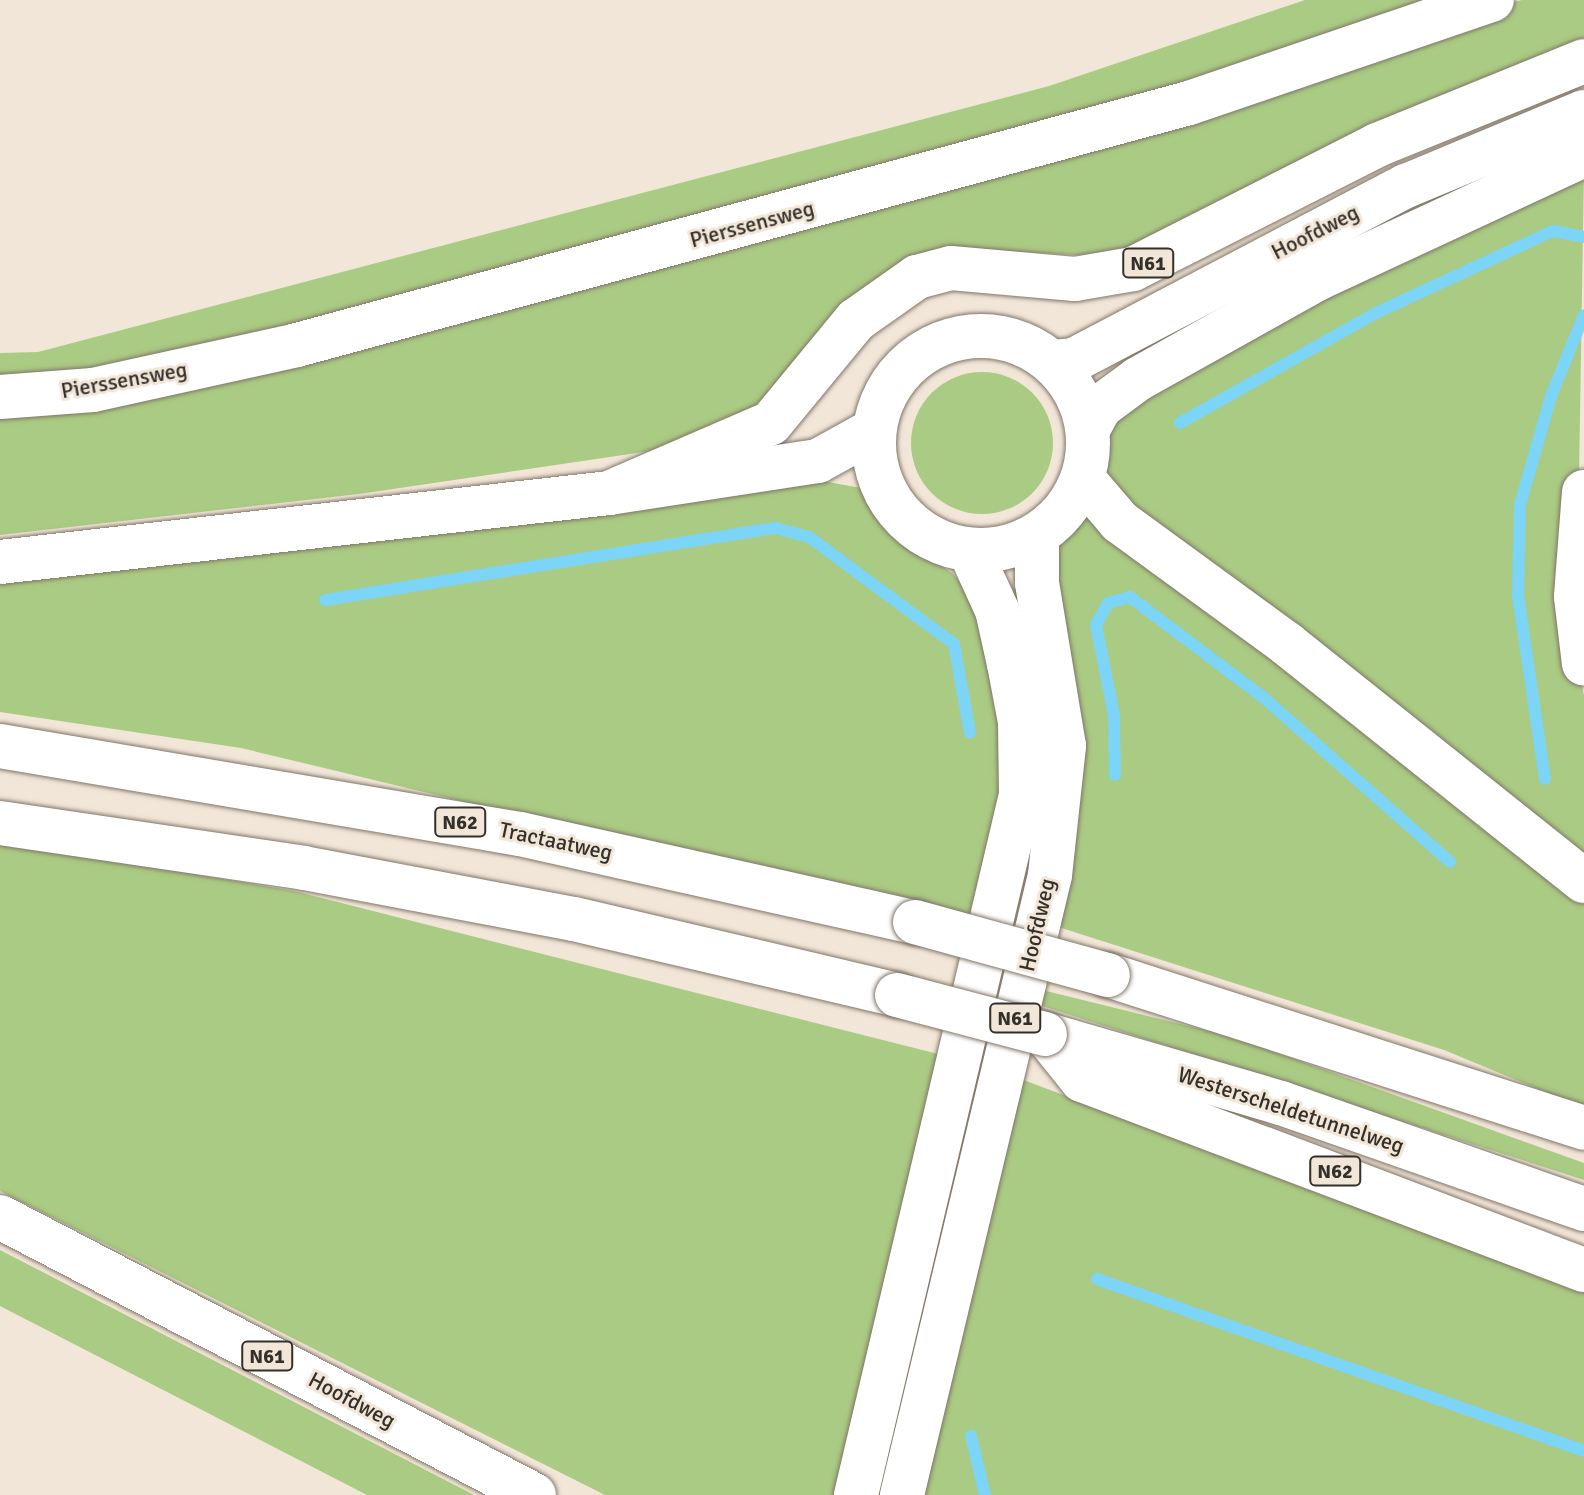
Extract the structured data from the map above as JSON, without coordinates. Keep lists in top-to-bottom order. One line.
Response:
{"streets":{"main road":["Pierssensweg","Hoofdweg","N61","N62","Tractaatweg","Westerscheldetunnelweg"]},"crossings":[["N62","Westerscheldetunnelweg"]]}
